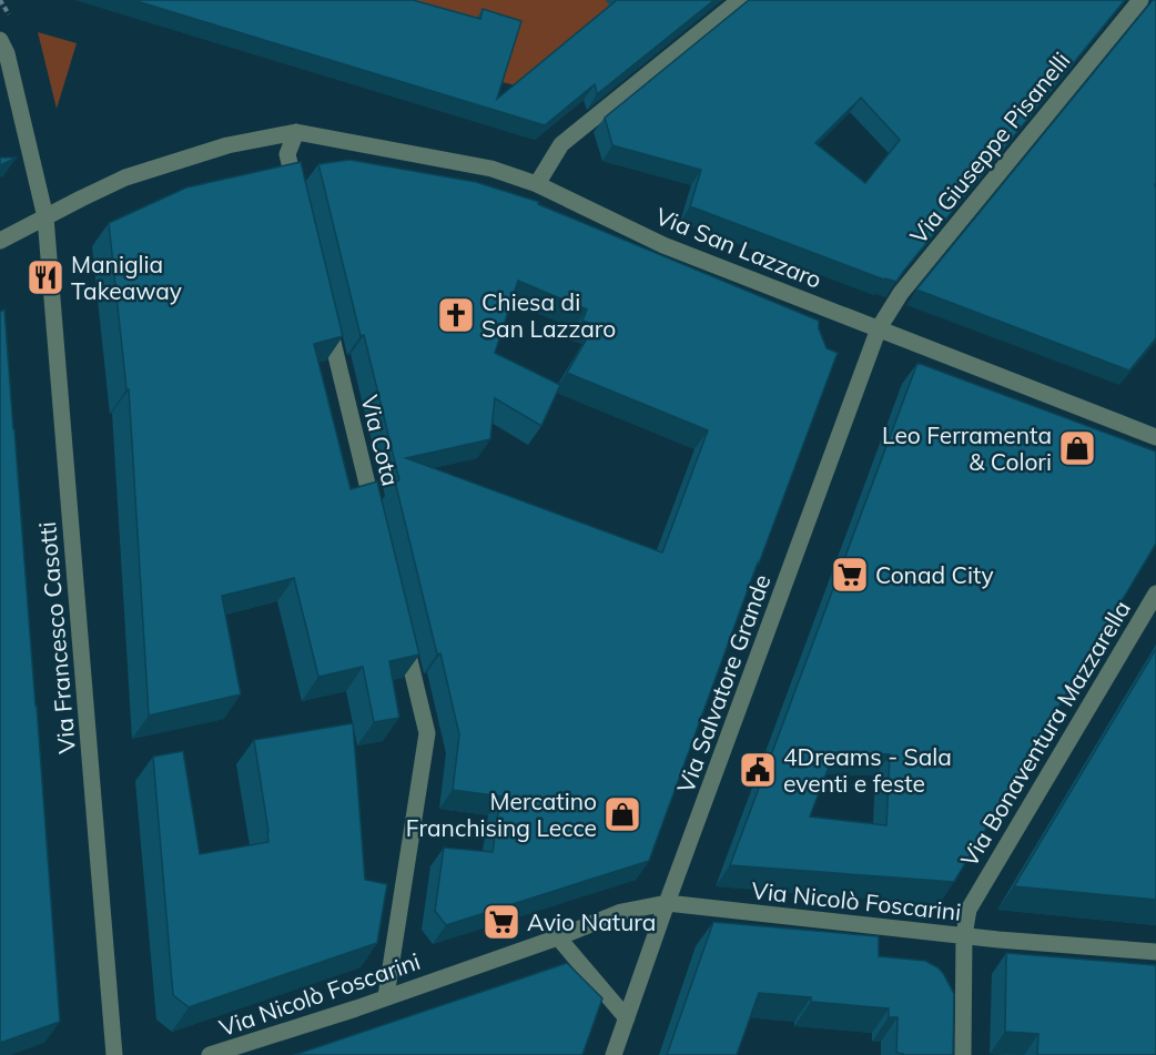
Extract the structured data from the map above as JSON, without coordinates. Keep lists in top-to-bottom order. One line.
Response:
{"streets":{"street":["Via Giuseppe Pisanelli","Via San Lazzaro","Via Cota","Via Francesco Casotti","Via Salvatore Grande","Via Bonaventura Mazzarella","Via Nicolò Foscarini"]},"crossings":[["Via Giuseppe Pisanelli","Via San Lazzaro"],["Via Giuseppe Pisanelli","Via Salvatore Grande"],["Via San Lazzaro","Via Salvatore Grande"],["Via Salvatore Grande","Via Nicolò Foscarini"],["Via Bonaventura Mazzarella","Via Nicolò Foscarini"]],"places":{"restaurant":["Maniglia Takeaway"],"church":["Chiesa di San Lazzaro"],"shop":["Leo Ferramenta & Colori","Mercatino Franchising Lecce"],"supermarket":["Conad City","Avio Natura"],"public building":["4Dreams - Sala eventi e feste"]}}
